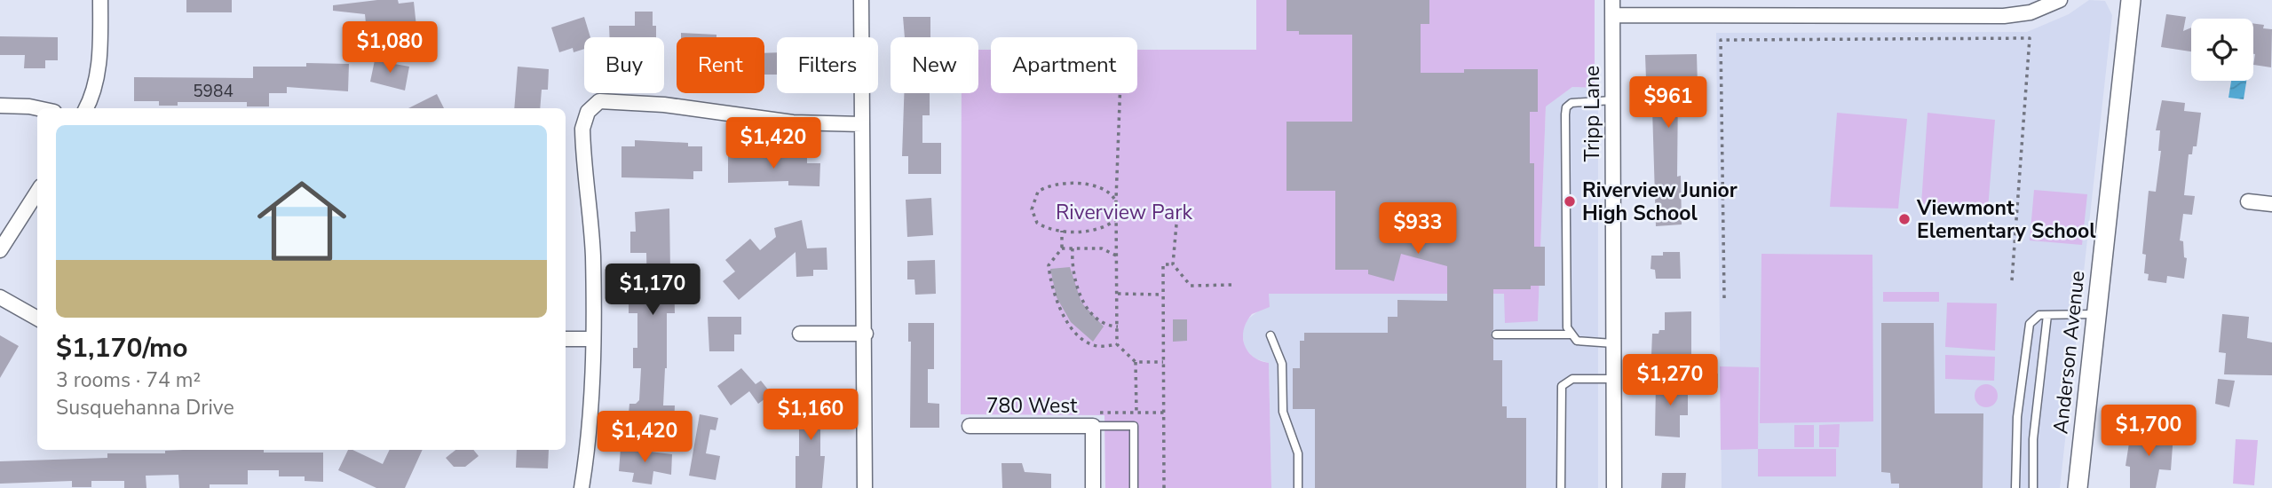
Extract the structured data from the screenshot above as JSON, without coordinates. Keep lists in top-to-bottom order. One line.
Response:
{"streets":{"street":["Tripp Lane","Anderson Avenue","780 West"]},"parks":["Riverview Park"],"places":["Riverview Junior High School","Viewmont Elementary School"],"house_numbers":["5984"],"page":{"price":["$1,080","$961","$1,420","$933","$1,170","$1,270","$1,160","$1,700","$1,420"],"chip":["Buy","Rent","Filters","New","Apartment"],"list":[{"name":"$1,170/mo","note":"3 rooms · 74 m² · Susquehanna Drive"}]}}
